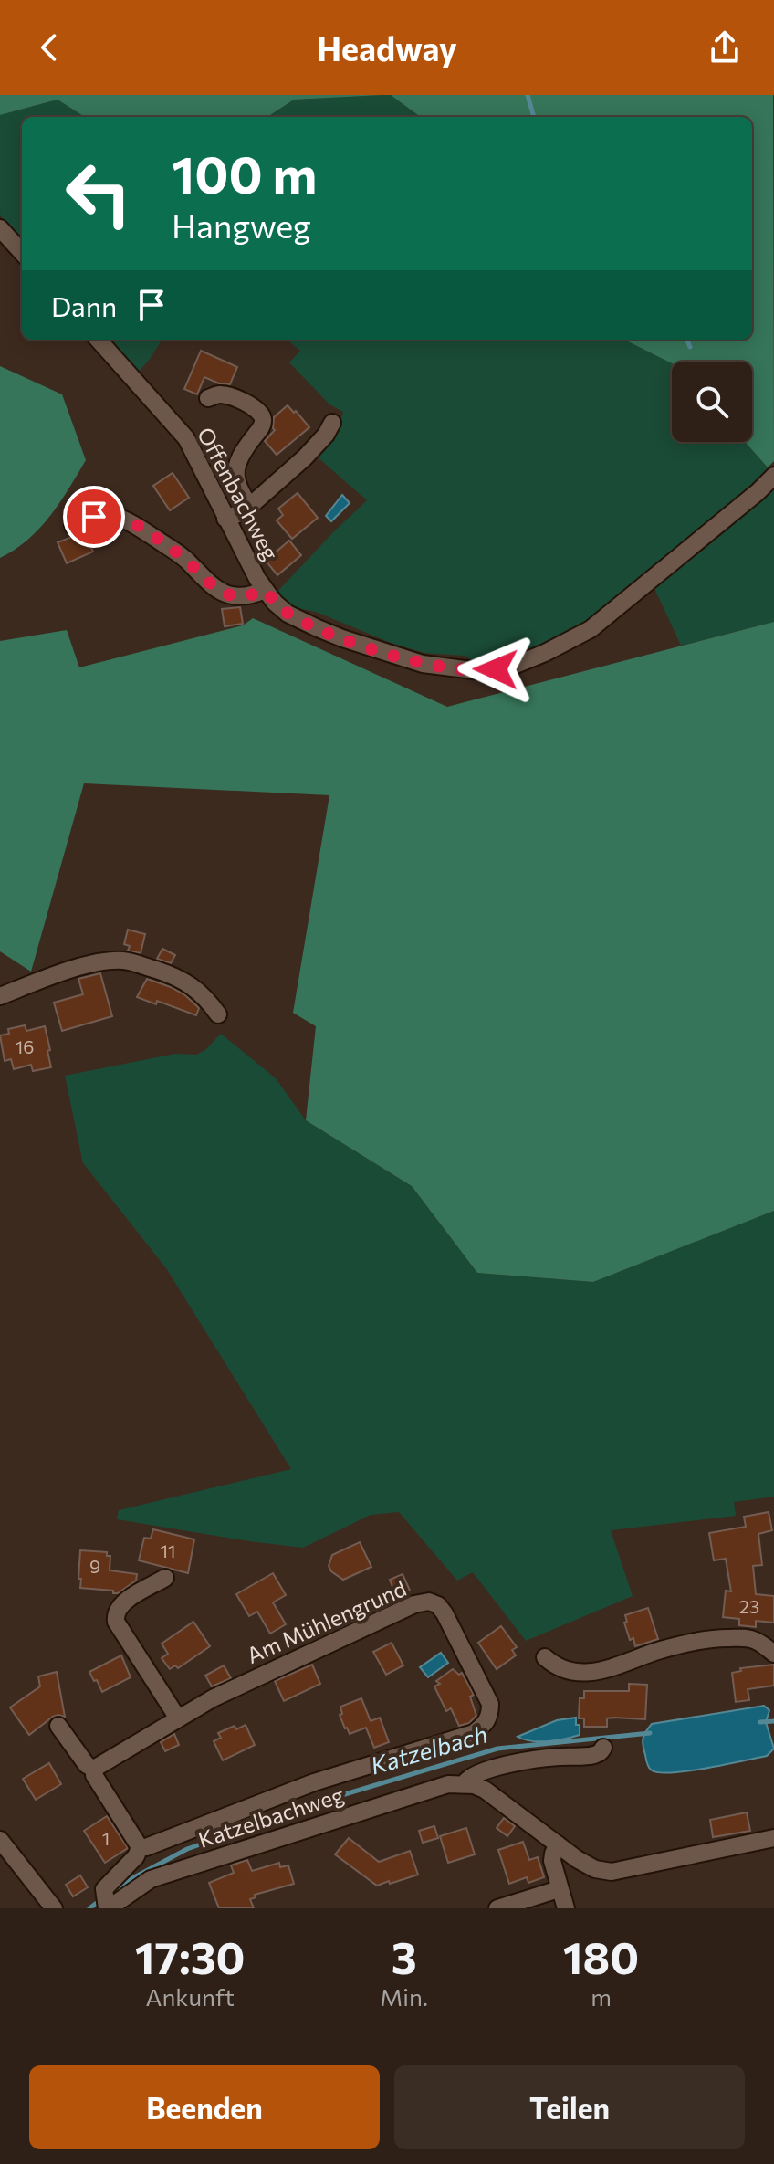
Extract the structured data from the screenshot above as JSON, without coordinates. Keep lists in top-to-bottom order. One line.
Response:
{"streets":{"street":["Offenbachweg","Am Mühlengrund","Katzelbachweg"]},"water":["Katzelbach"],"house_numbers":["16","11","9","23","1"],"page":{"header":"Headway","turn":["100 m","Hangweg"],"then":"Dann","eta":["17:30","Ankunft","3","Min.","180","m"],"buttons":["Beenden","Teilen"]}}
